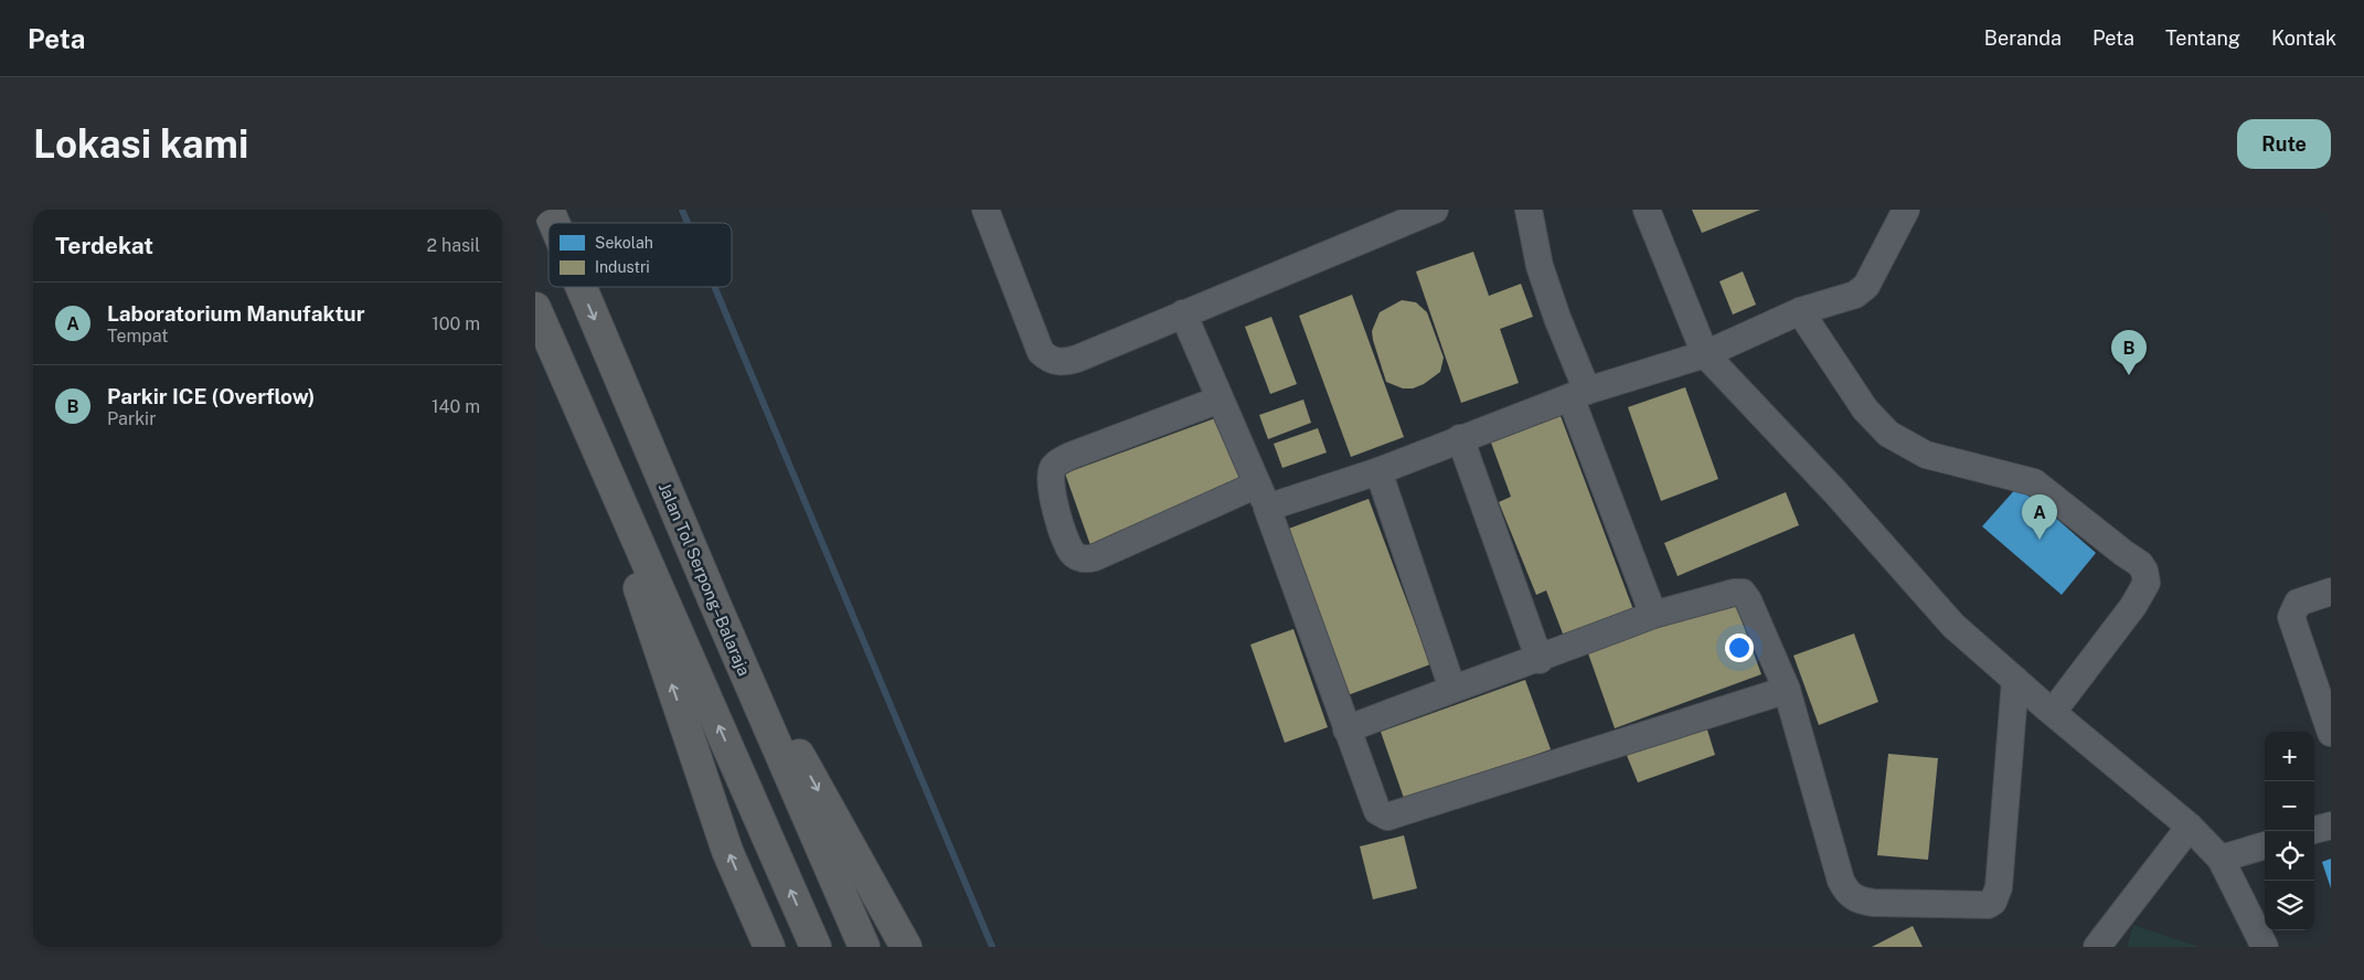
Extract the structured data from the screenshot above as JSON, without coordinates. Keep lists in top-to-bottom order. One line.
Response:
{"streets":{"highway":["Jalan Tol Serpong–Balaraja"]},"legend":["Sekolah","Industri"],"page":{"header":"Peta","nav":["Beranda","Peta","Tentang","Kontak"],"buttons":"Rute","title":"Lokasi kami","heading":["Terdekat","2 hasil"],"list":[{"mark":"A","name":"Laboratorium Manufaktur","note":"Tempat","value":"100 m"},{"mark":"B","name":"Parkir ICE (Overflow)","note":"Parkir","value":"140 m"}],"pins":["B","A"],"map_buttons":["+","−"]}}
